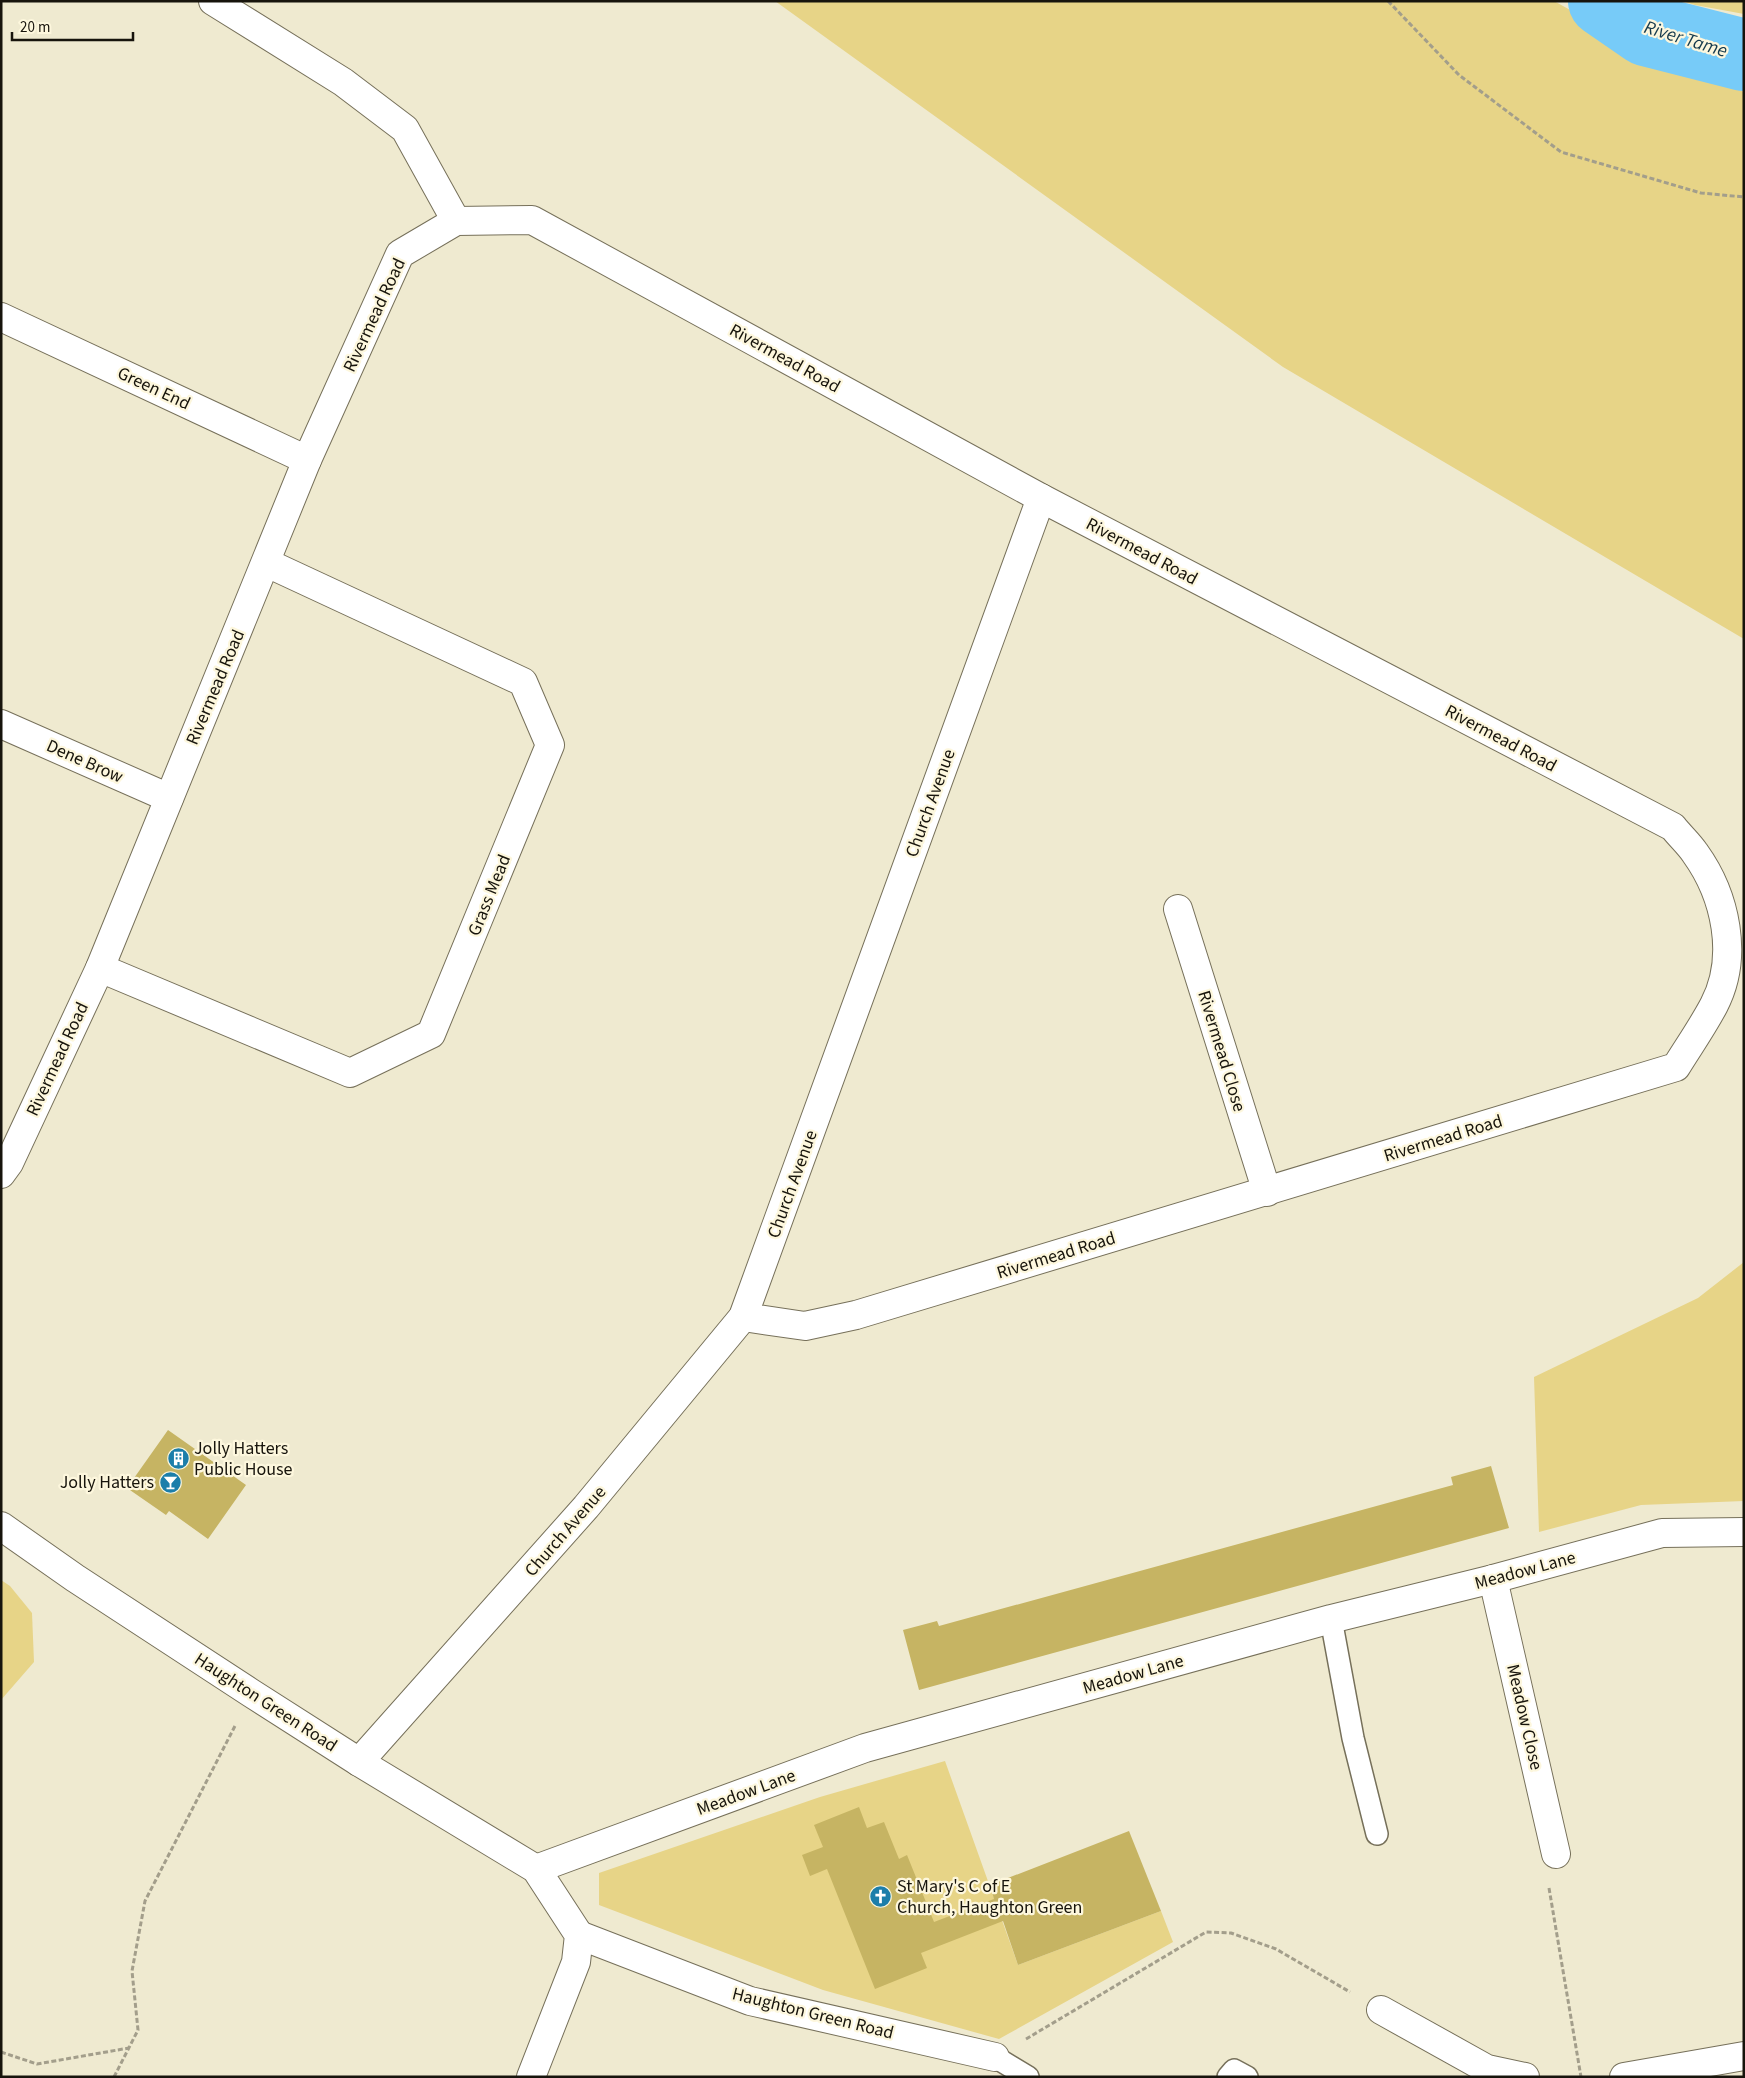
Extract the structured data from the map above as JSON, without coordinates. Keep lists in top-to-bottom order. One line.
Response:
{"streets":{"street":["Rivermead Road","Green End","Dene Brow","Church Avenue","Grass Mead","Rivermead Close","Meadow Lane","Haughton Green Road","Meadow Close"]},"crossings":[["Rivermead Road","Green End"],["Rivermead Road","Dene Brow"],["Rivermead Road","Church Avenue"],["Rivermead Road","Grass Mead"],["Rivermead Road","Rivermead Close"],["Church Avenue","Haughton Green Road"],["Meadow Lane","Haughton Green Road"],["Meadow Lane","Meadow Close"]],"water":["River Tame"],"places":{"building":["Jolly Hatters Public House"],"bar":["Jolly Hatters"],"church":["St Mary's C of E Church, Haughton Green"]},"scale_bar":"20 m"}
